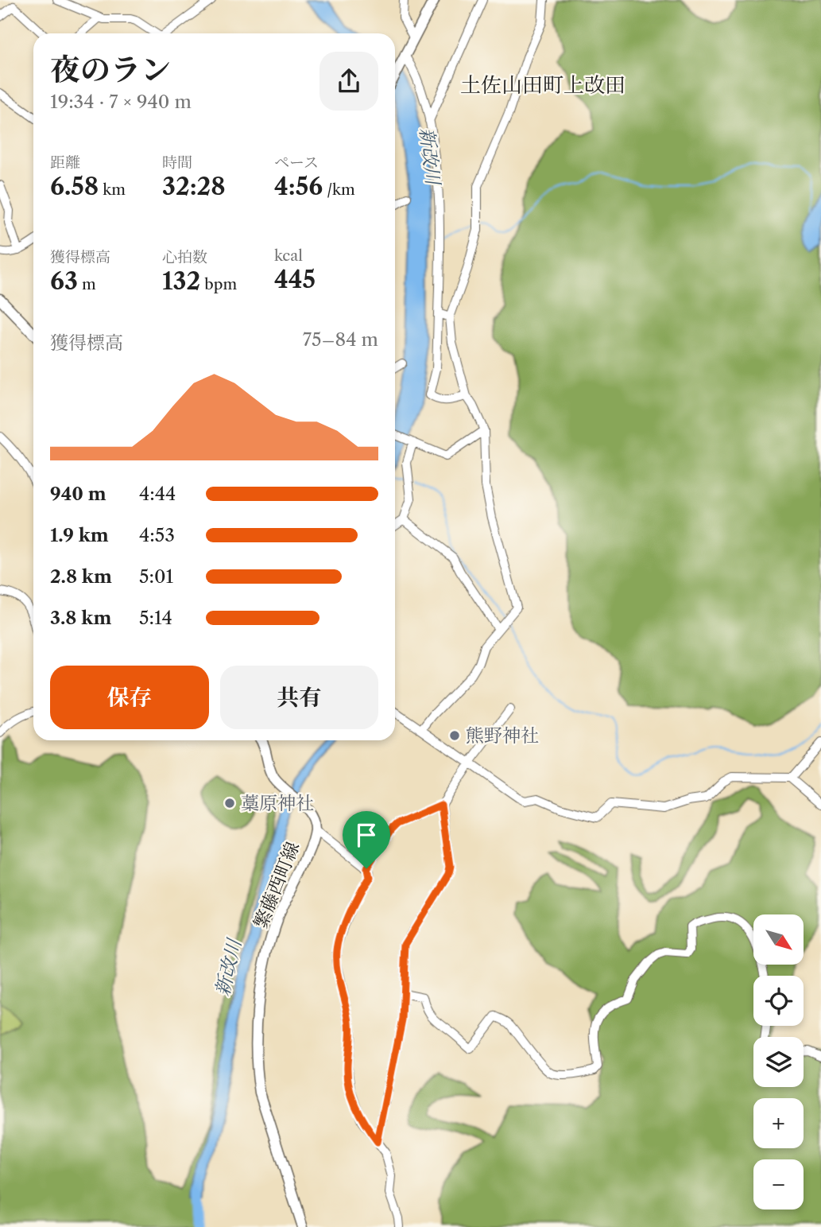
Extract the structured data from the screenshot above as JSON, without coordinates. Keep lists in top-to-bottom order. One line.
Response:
{"streets":{"main road":["繁藤西町線"]},"districts":["土佐山田町上改田"],"water":["新改川"],"places":["熊野神社","藁原神社"],"north":"bottom right","page":{"heading":["夜のラン","19:34 · 7 × 940 m"],"stats":[["距離","6.58 km"],["時間","32:28"],["ペース","4:56 /km"],["獲得標高","63 m"],["心拍数","132 bpm"],["kcal","445"]],"chart":["獲得標高","75–84 m"],"list":[{"name":"940 m","note":"4:44"},{"name":"1.9 km","note":"4:53"},{"name":"2.8 km","note":"5:01"},{"name":"3.8 km","note":"5:14"}],"buttons":["保存","共有"],"map_buttons":["+","−"]}}
